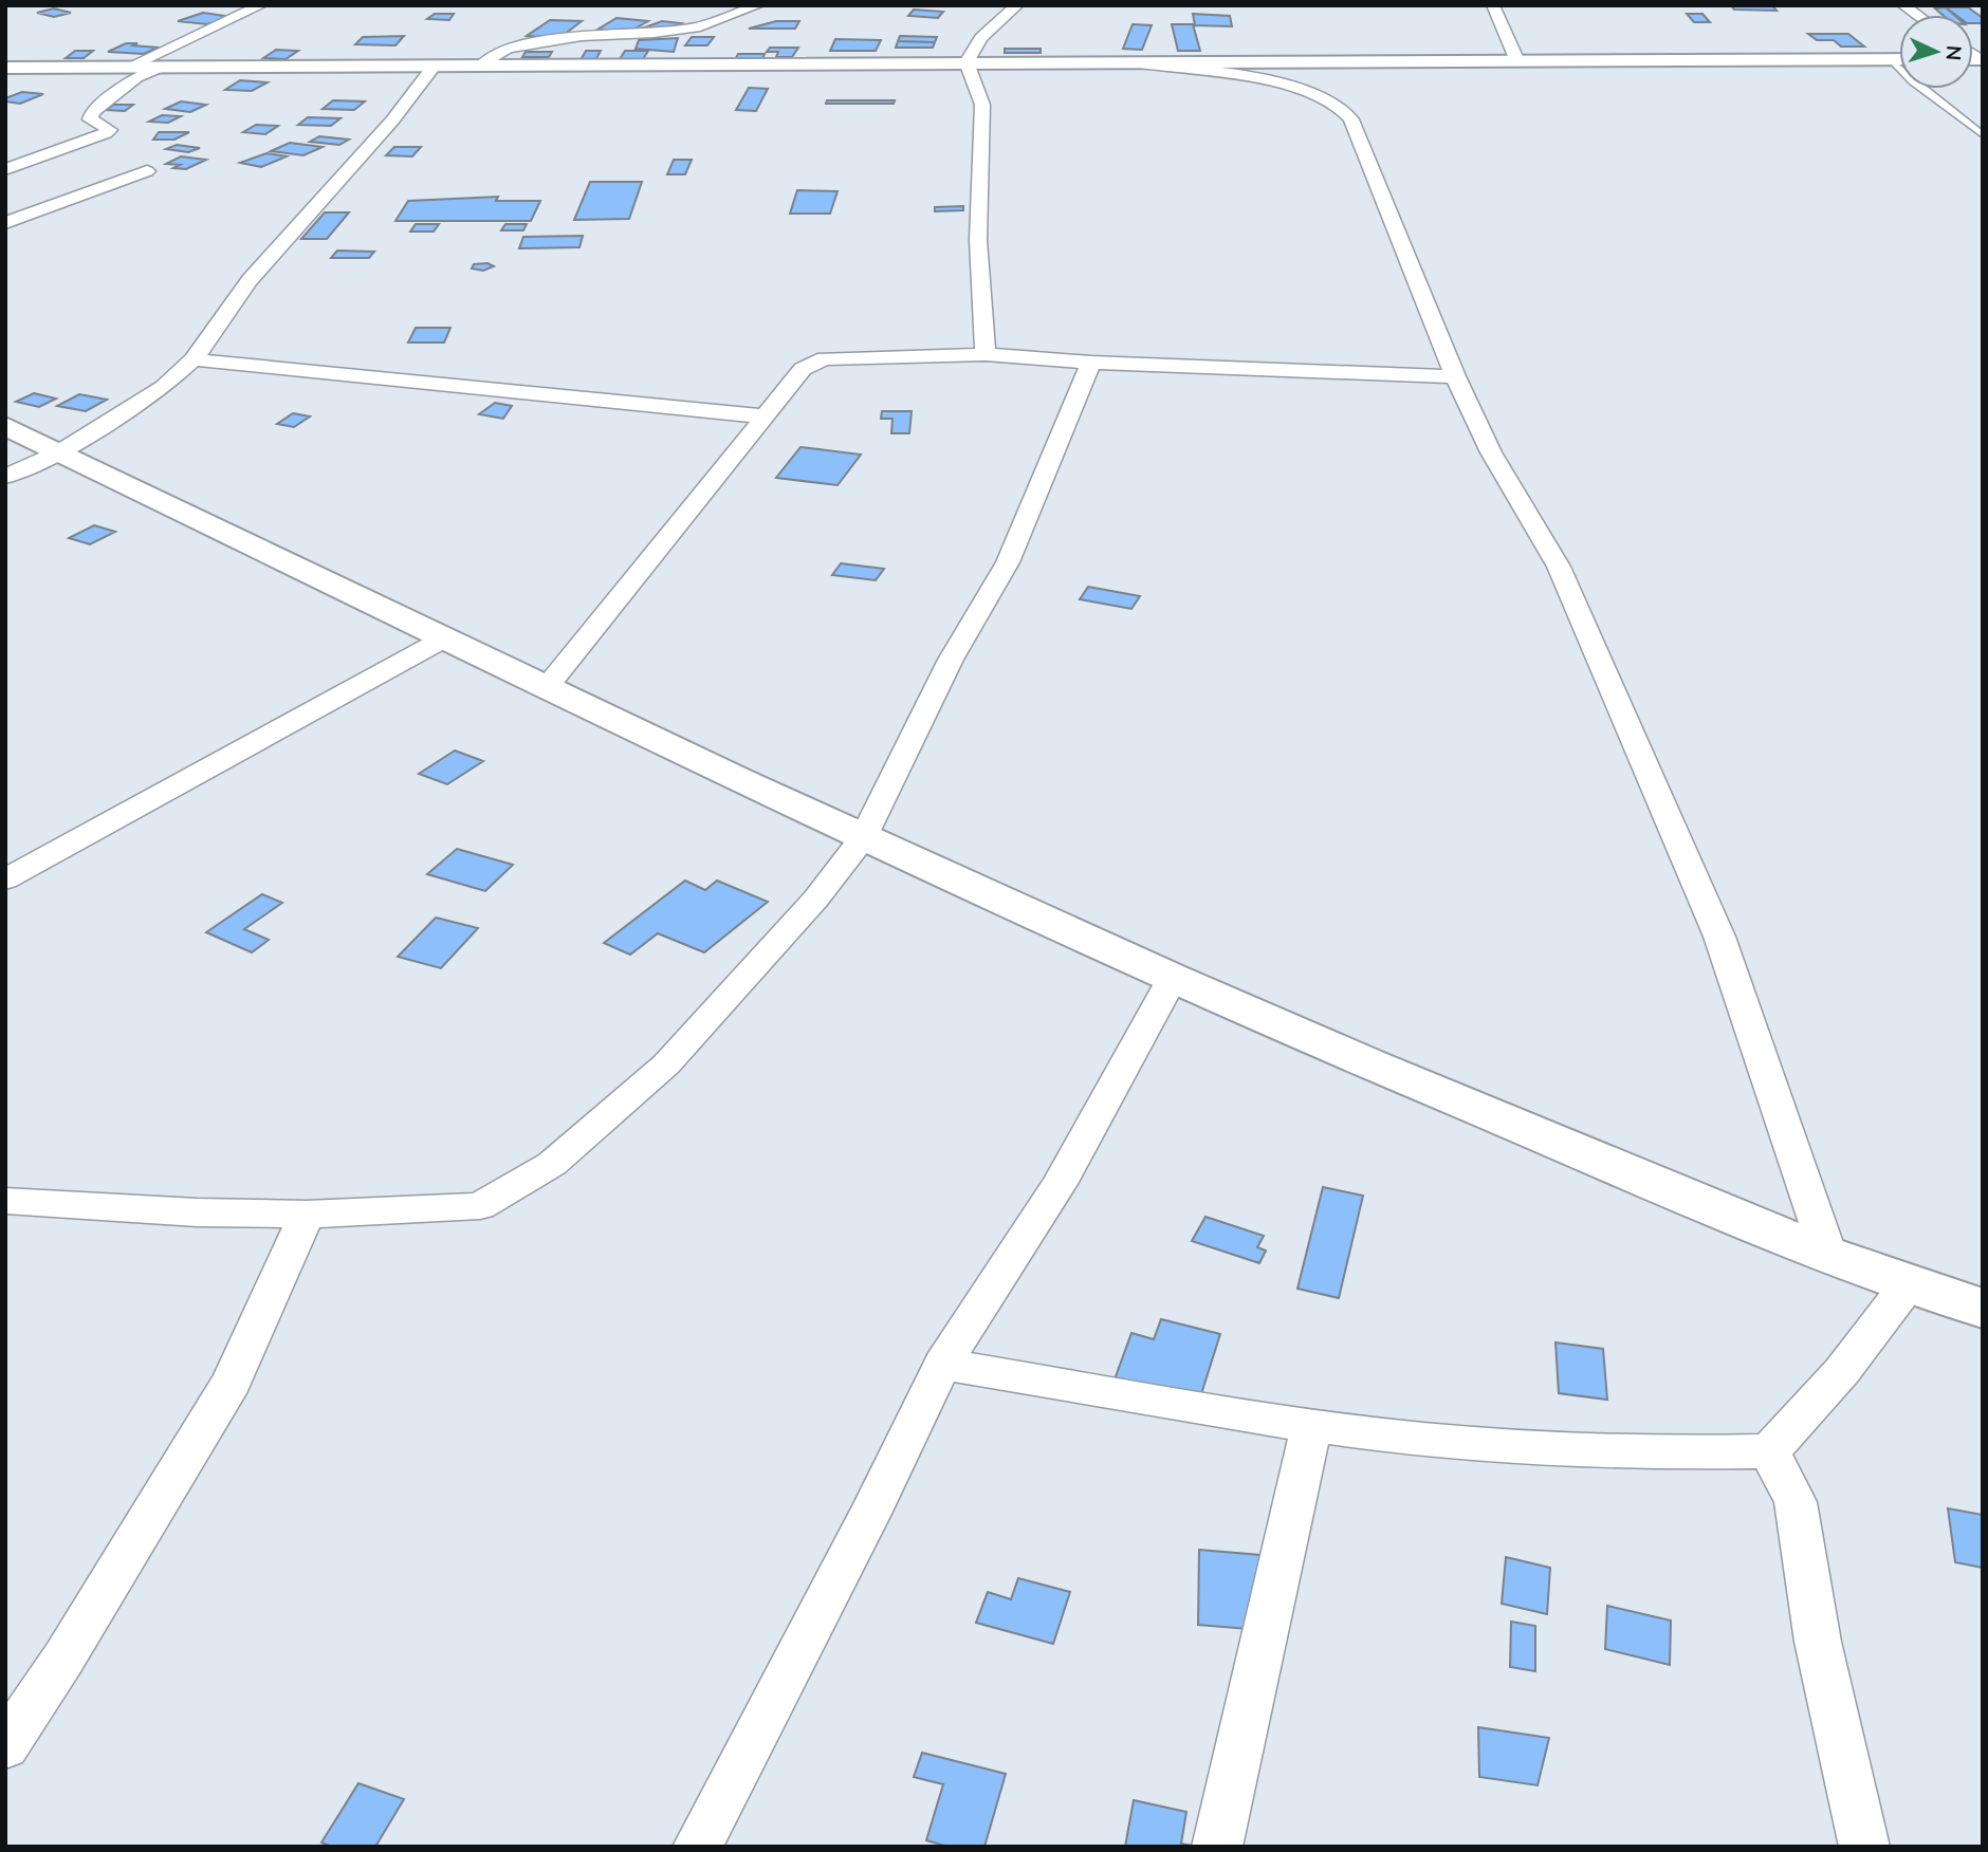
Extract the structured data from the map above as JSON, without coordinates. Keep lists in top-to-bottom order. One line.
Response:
{"north":"right"}
